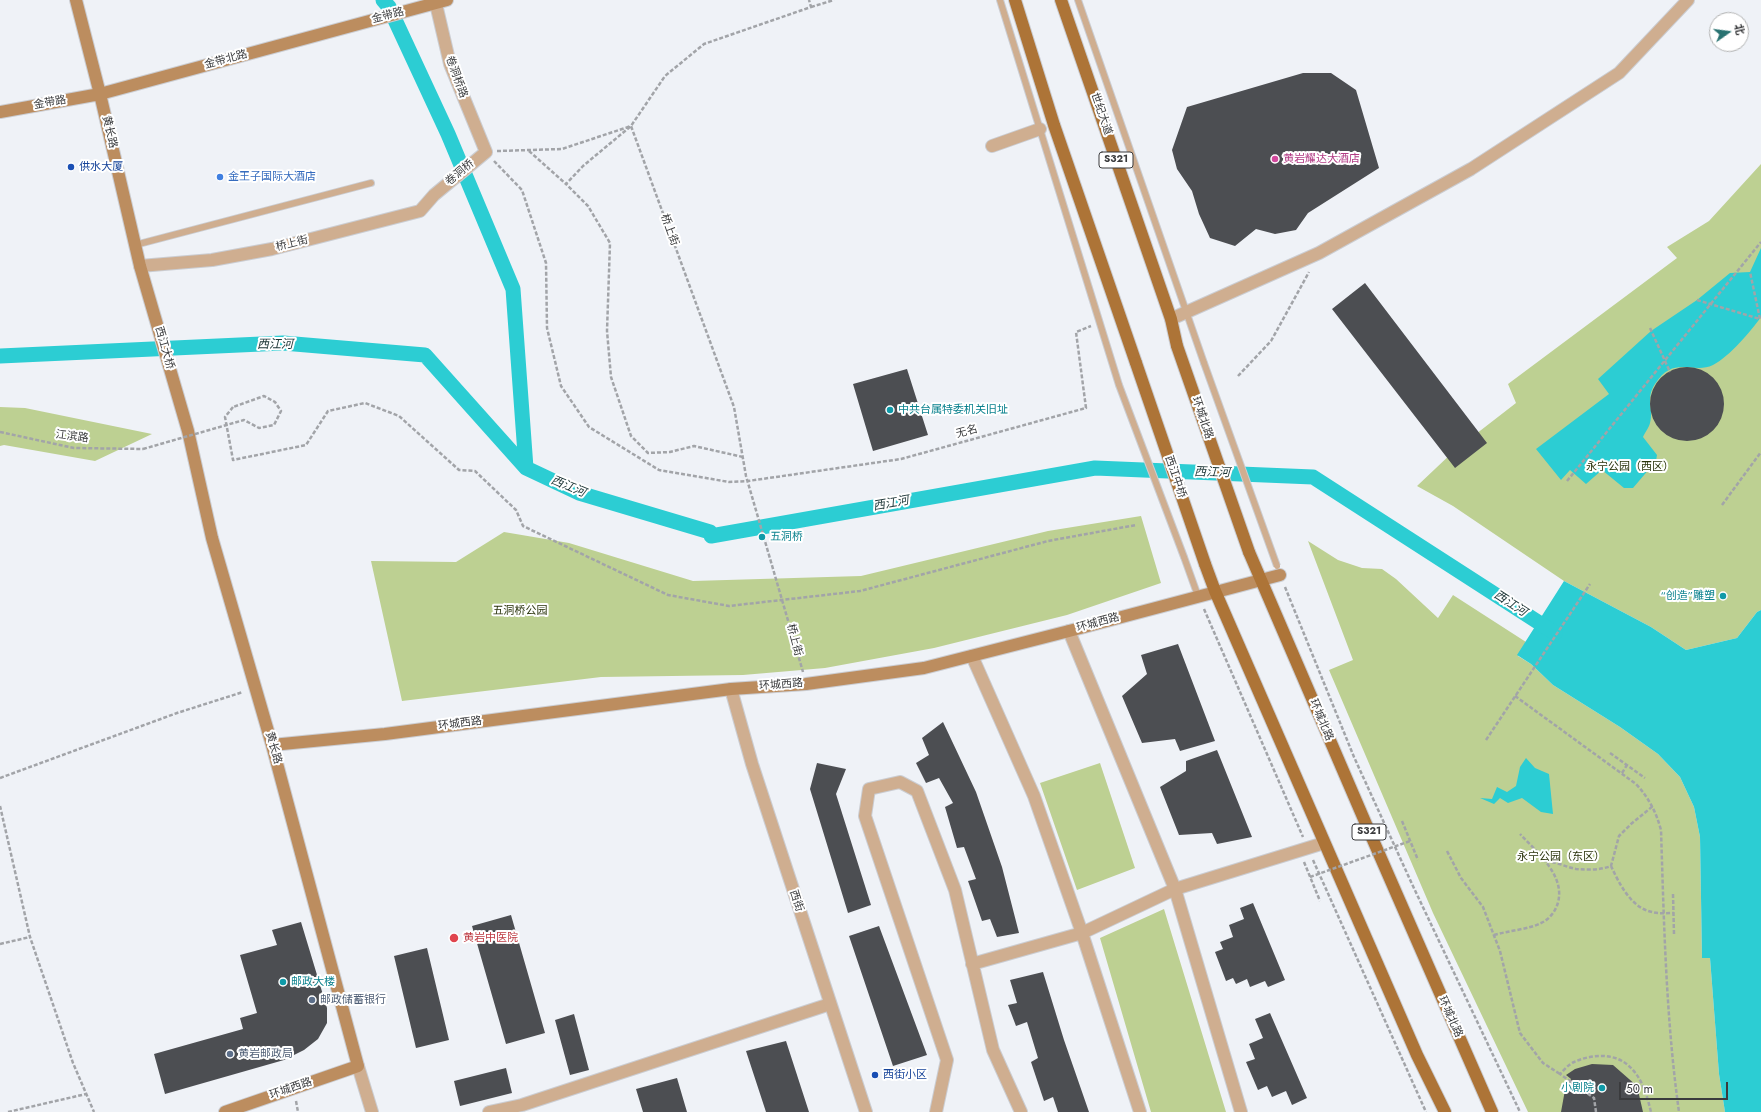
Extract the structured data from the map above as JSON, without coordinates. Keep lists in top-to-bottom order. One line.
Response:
{"streets":{"main road":["金带路","金带北路","世纪大道","黄长路","S321","西江大桥","环城北路","西江中桥","环城西路"],"street":["卷洞桥路","卷洞桥","桥上街","西街"],"path":["无名","江滨路"]},"crossings":[["金带路","金带北路"],["金带路","卷洞桥路"],["金带路","黄长路"],["金带北路","黄长路"],["卷洞桥路","卷洞桥"],["世纪大道","环城北路"],["黄长路","桥上街"],["黄长路","西江大桥"],["黄长路","环城西路"],["卷洞桥","桥上街"],["桥上街","西江大桥"],["桥上街","无名"],["桥上街","江滨路"],["桥上街","环城西路"],["环城北路","环城西路"],["西江中桥","环城西路"],["环城西路","西街"]],"water":["西江河"],"parks":["永宁公园（西区）","五洞桥公园","永宁公园（东区）"],"places":["黄岩耀达大酒店","供水大厦","金王子国际大酒店","中共台属特委机关旧址","五洞桥","“创造”雕塑","黄岩中医院","邮政大楼","邮政储蓄银行","黄岩邮政局","西街小区","小剧院"],"scale_bar":"50 m","north":"right"}
